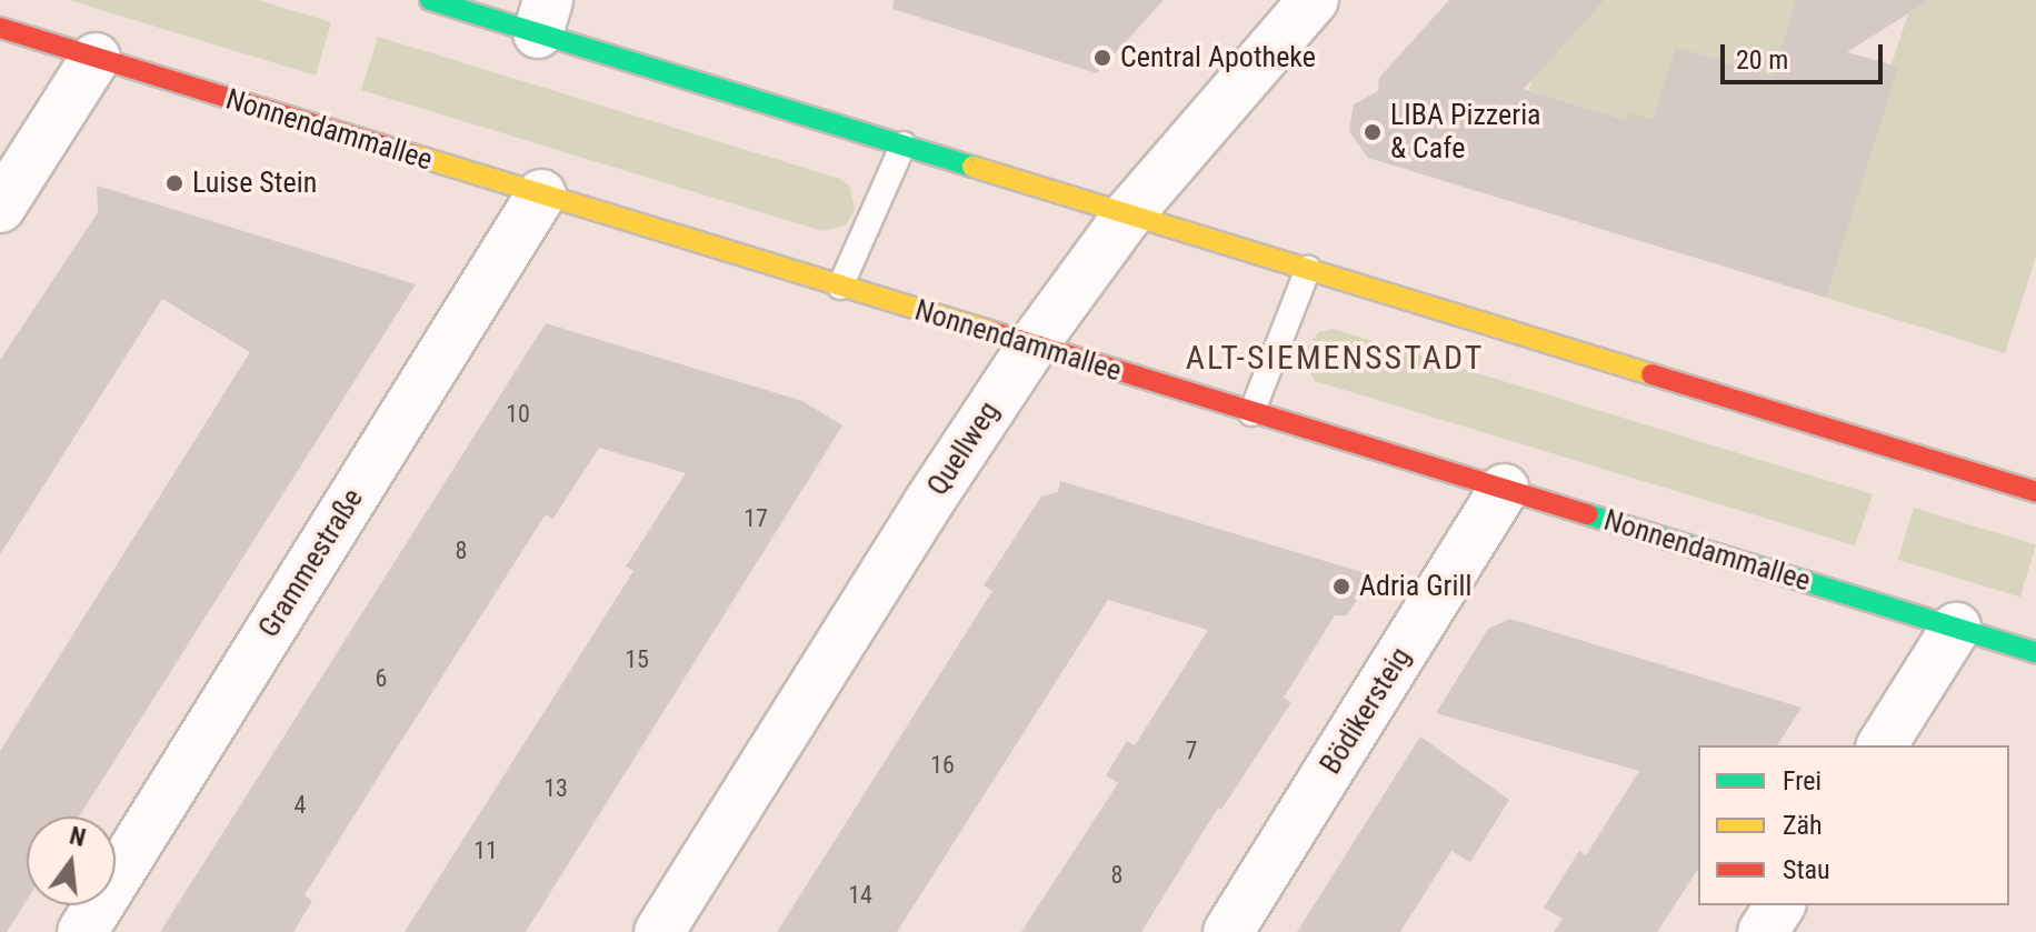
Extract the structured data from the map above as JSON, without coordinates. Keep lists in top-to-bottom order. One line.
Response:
{"streets":{"main road":["Nonnendammallee"],"street":["Quellweg","Grammestraße","Bödikersteig"]},"crossings":[["Nonnendammallee","Quellweg"],["Nonnendammallee","Grammestraße"],["Nonnendammallee","Bödikersteig"]],"districts":["ALT-SIEMENSSTADT"],"places":["Central Apotheke","LIBA Pizzeria & Cafe","Luise Stein","Adria Grill"],"house_numbers":["10","17","8","15","6","7","16","13","4","11","8","14"],"legend":["Frei","Zäh","Stau"],"scale_bar":"20 m","north":"top"}
